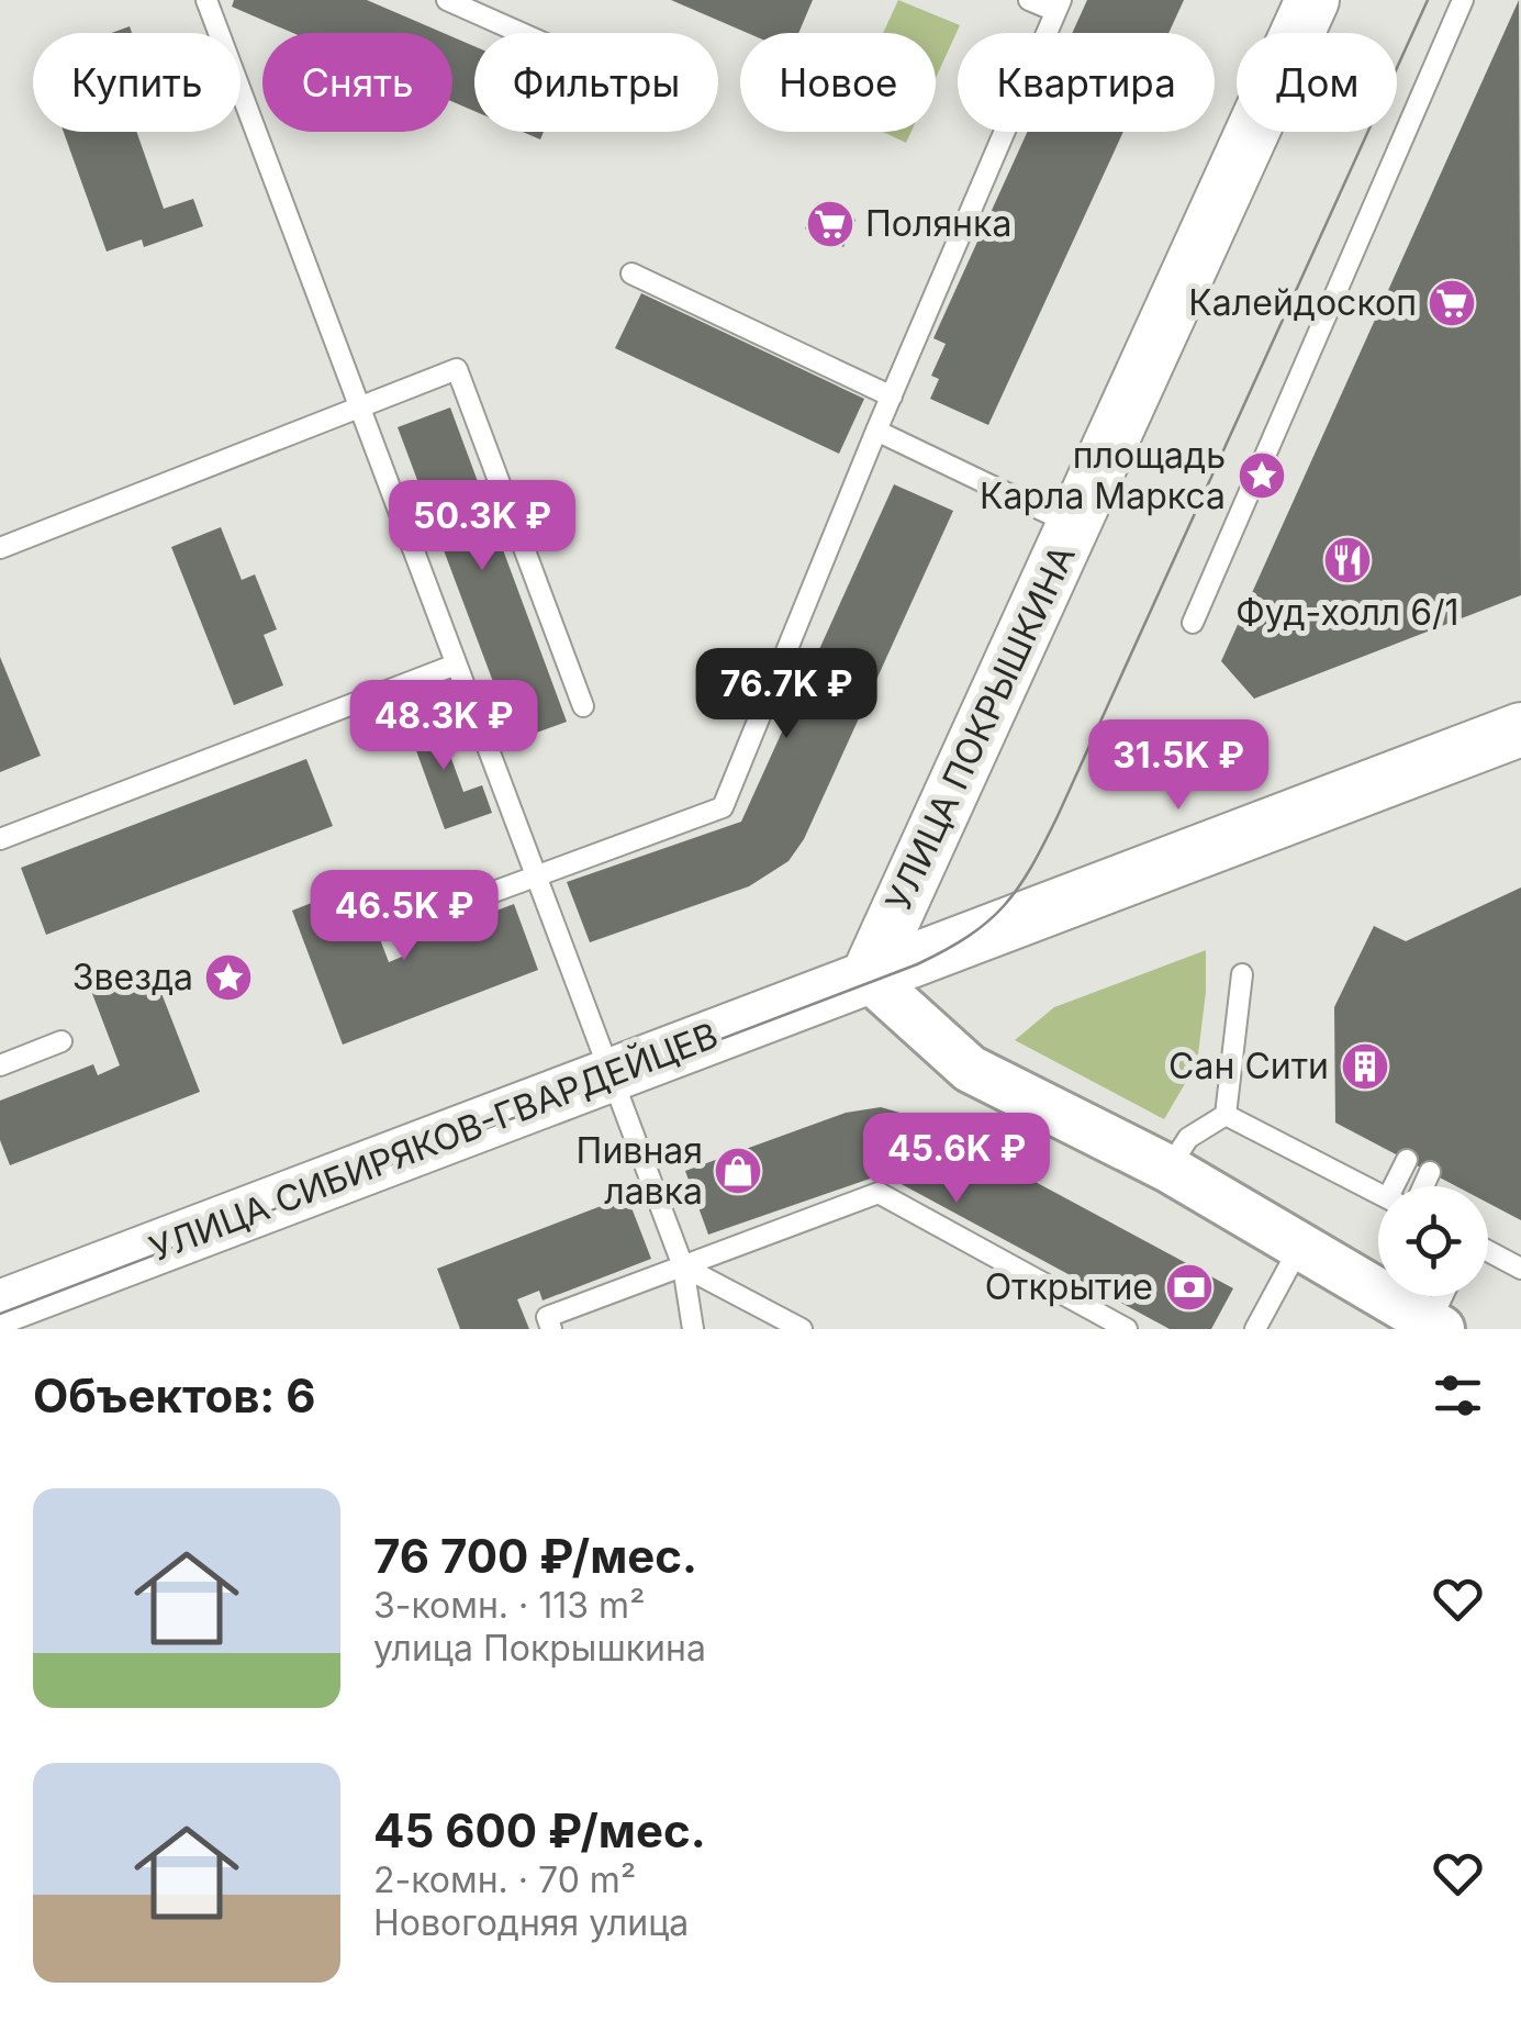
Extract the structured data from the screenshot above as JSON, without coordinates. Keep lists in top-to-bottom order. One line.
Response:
{"streets":{"main road":["УЛИЦА ПОКРЫШКИНА","УЛИЦА СИБИРЯКОВ-ГВАРДЕЙЦЕВ"]},"crossings":[["УЛИЦА ПОКРЫШКИНА","УЛИЦА СИБИРЯКОВ-ГВАРДЕЙЦЕВ"]],"places":{"supermarket":["Полянка","Калейдоскоп"],"place":["площадь Карла Маркса","Звезда"],"restaurant":["Фуд-холл 6/1"],"building":["Сан Сити"],"shop":["Пивная лавка"],"bank":["Открытие"]},"page":{"chip":["Купить","Снять","Фильтры","Новое","Квартира","Дом"],"price":["50.3K ₽","76.7K ₽","48.3K ₽","31.5K ₽","46.5K ₽","45.6K ₽"],"heading":"Объектов: 6","list":[{"name":"76 700 ₽/мес.","note":"3-комн. · 113 m² · улица Покрышкина"},{"name":"45 600 ₽/мес.","note":"2-комн. · 70 m² · Новогодняя улица"}]}}
